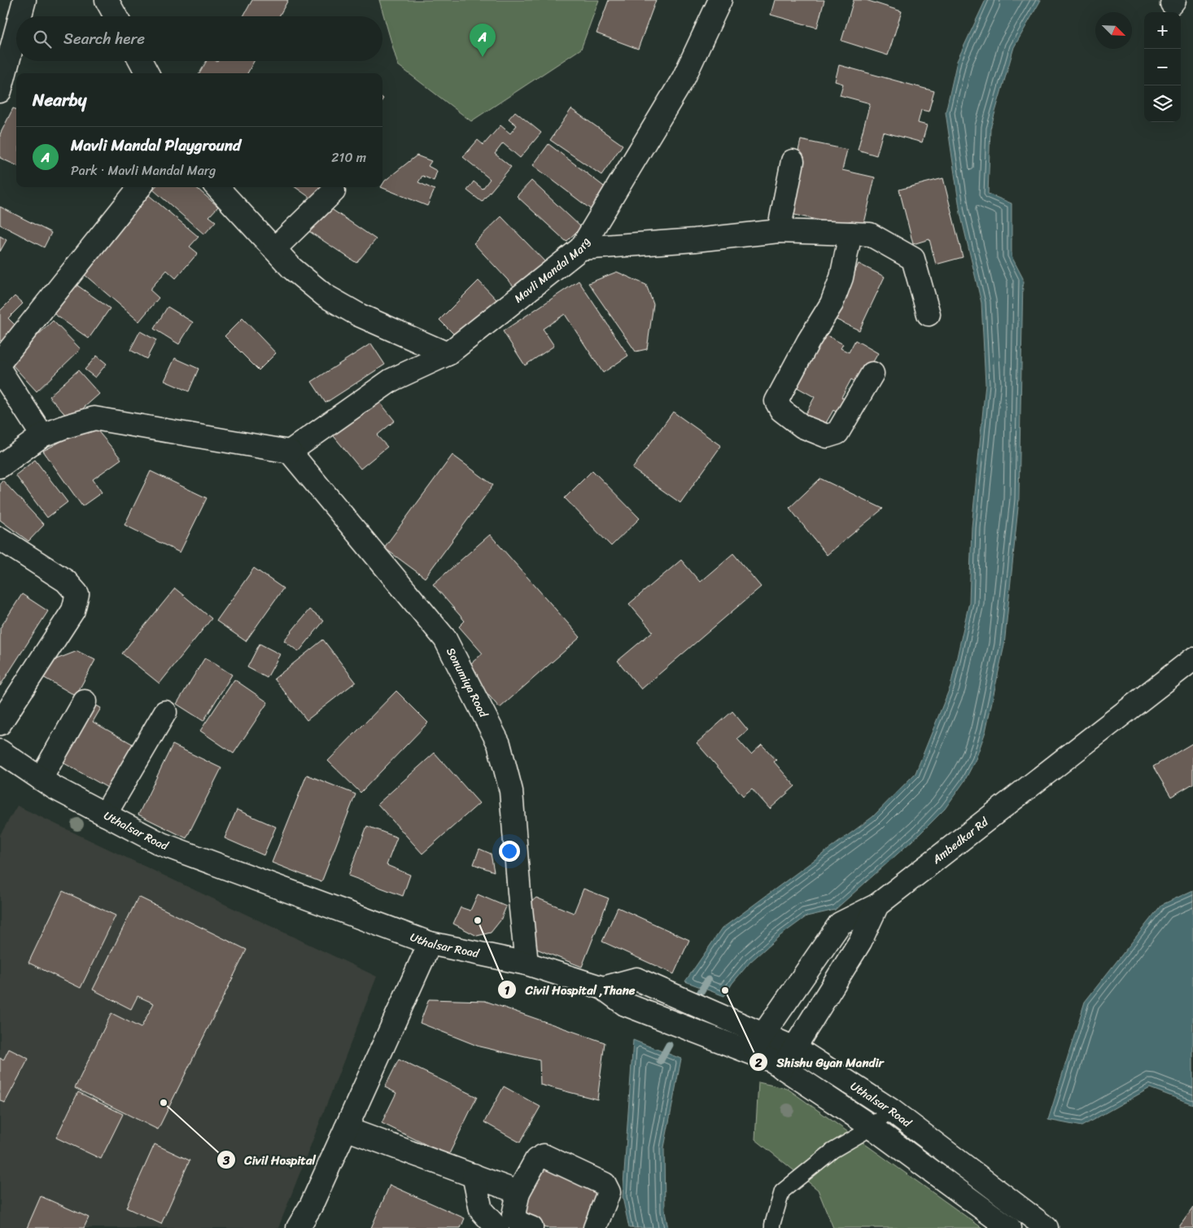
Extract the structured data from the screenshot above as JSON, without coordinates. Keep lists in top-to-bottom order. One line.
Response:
{"streets":{"street":["Mavli Mandal Marg","Sonumiya Road","Uthalsar Road","Ambedkar Rd"]},"crossings":[["Mavli Mandal Marg","Sonumiya Road"],["Sonumiya Road","Uthalsar Road"],["Uthalsar Road","Ambedkar Rd"]],"places":["Civil Hospital ,Thane","Shishu Gyan Mandir","Civil Hospital"],"north":"bottom right","page":{"map_buttons":["+","−"],"search":"Search here","pins":"A","heading":"Nearby","list":[{"mark":"A","name":"Mavli Mandal Playground","note":"Park · Mavli Mandal Marg","value":"210 m"}]}}
